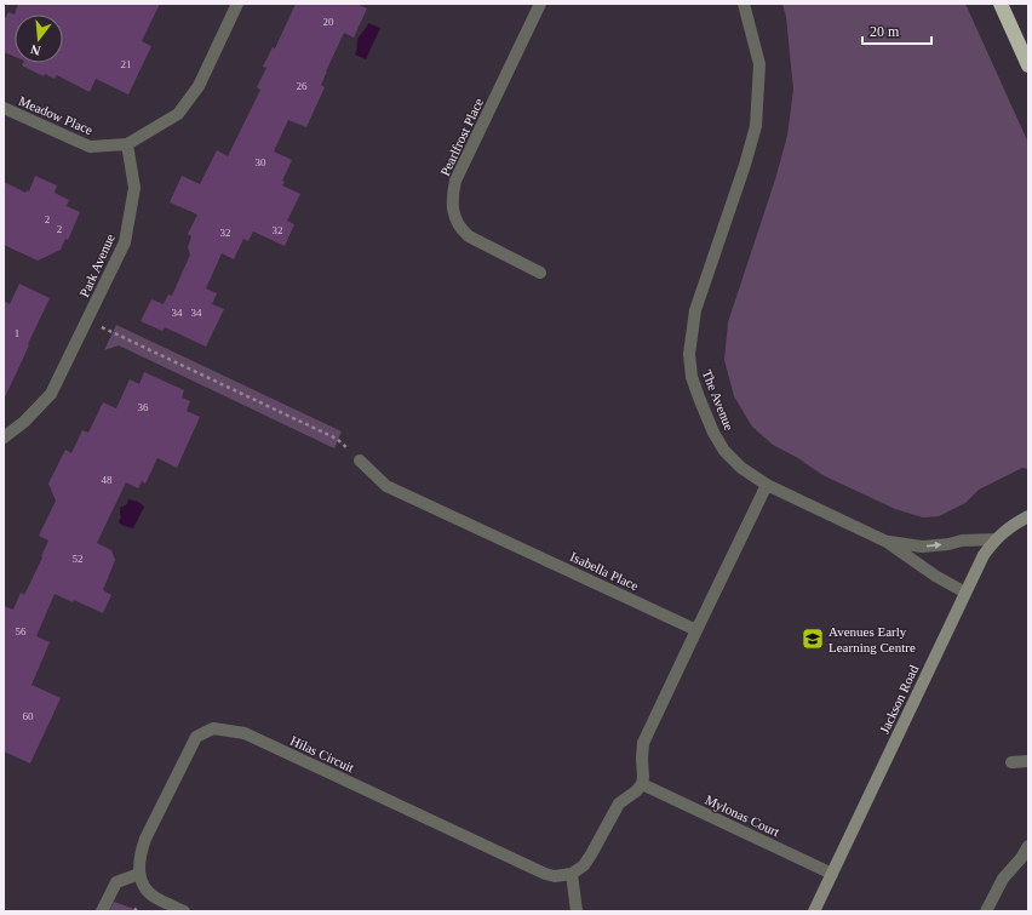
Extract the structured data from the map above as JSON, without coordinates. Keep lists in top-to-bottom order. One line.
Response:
{"streets":{"street":["Meadow Place","Pearlfrost Place","Park Avenue","The Avenue","Isabella Place","Jackson Road","Hilas Circuit","Mylonas Court"]},"crossings":[["Meadow Place","Park Avenue"],["The Avenue","Jackson Road"],["Jackson Road","Mylonas Court"]],"places":{"school or university":["Avenues Early Learning Centre"]},"house_numbers":["20","21","26","30","2","2","32","32","34","34","1","36","48","52","56","60"],"scale_bar":"20 m","north":"bottom"}
